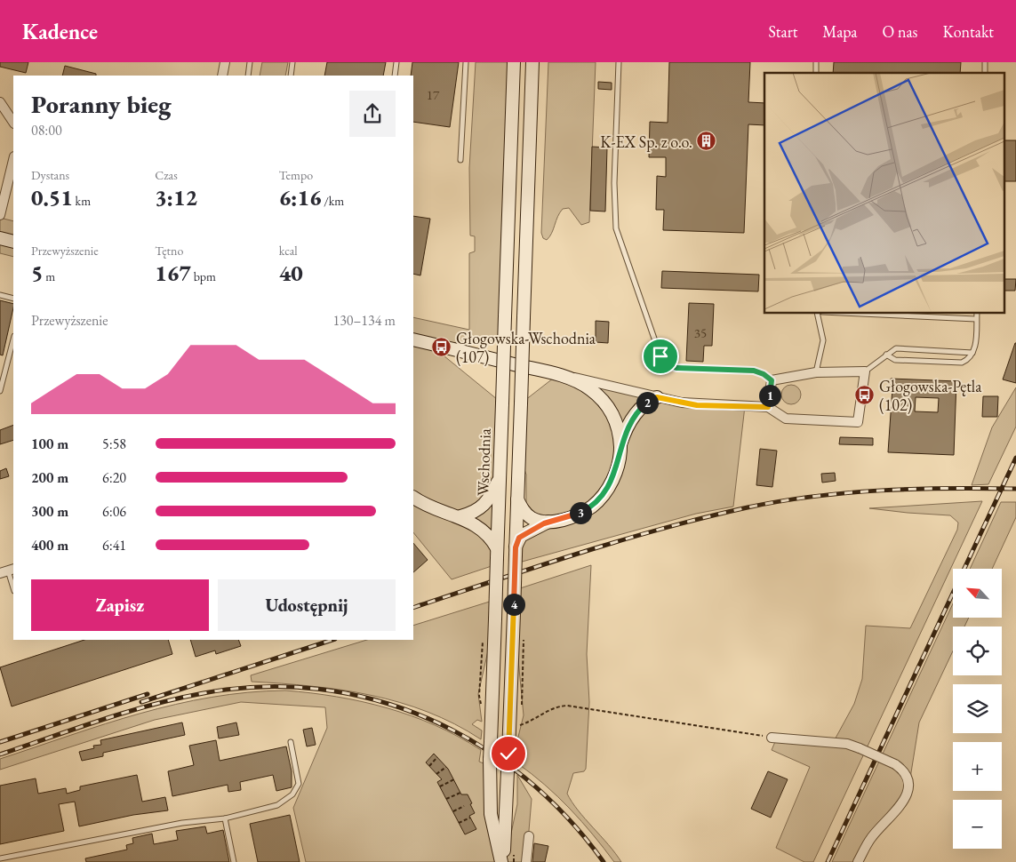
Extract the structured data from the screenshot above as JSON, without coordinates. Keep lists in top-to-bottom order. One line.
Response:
{"streets":{"street":["Wschodnia"]},"places":{"building":["K-EX Sp. z o.o."],"bus stop":["Głogowska-Wschodnia (107)","Głogowska-Pętla (102)"]},"house_numbers":["17","35"],"north":"top left","page":{"header":"Kadence","nav":["Start","Mapa","O nas","Kontakt"],"heading":["Poranny bieg","08:00"],"stats":[["Dystans","0.51 km"],["Czas","3:12"],["Tempo","6:16 /km"],["Przewyższenie","5 m"],["Tętno","167 bpm"],["kcal","40"]],"chart":["Przewyższenie","130–134 m"],"pins":["1","2","3","4"],"list":[{"name":"100 m","note":"5:58"},{"name":"200 m","note":"6:20"},{"name":"300 m","note":"6:06"},{"name":"400 m","note":"6:41"}],"map_buttons":["+","−"],"buttons":["Zapisz","Udostępnij"]}}
